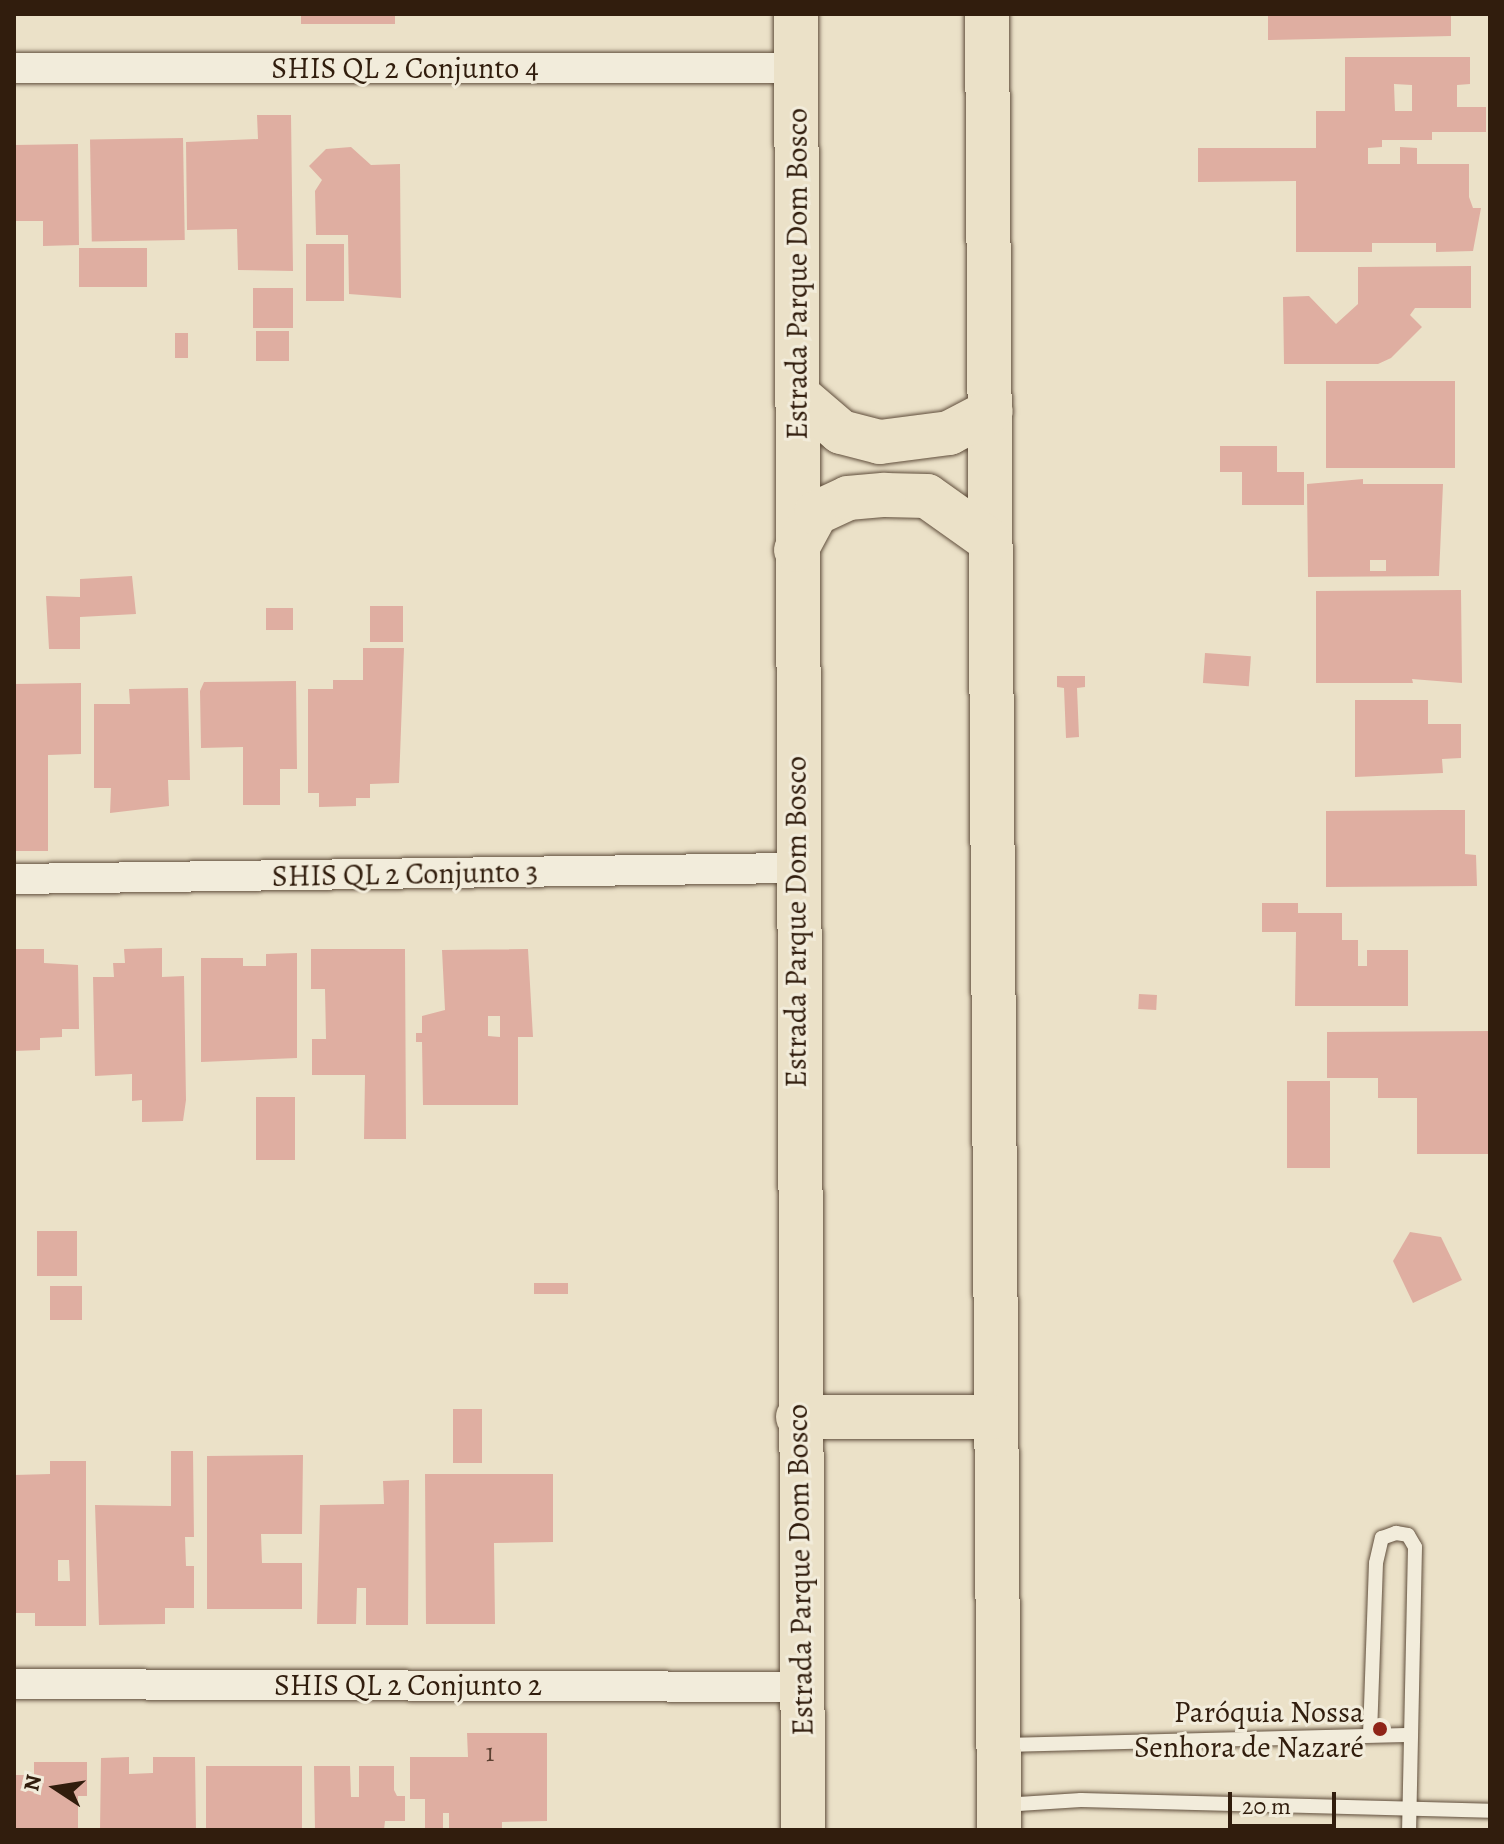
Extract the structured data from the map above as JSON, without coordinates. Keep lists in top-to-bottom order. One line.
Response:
{"streets":{"main road":["Estrada Parque Dom Bosco"],"street":["SHIS QL 2 Conjunto 4","SHIS QL 2 Conjunto 3","SHIS QL 2 Conjunto 2"]},"crossings":[["SHIS QL 2 Conjunto 4","Estrada Parque Dom Bosco"],["Estrada Parque Dom Bosco","SHIS QL 2 Conjunto 3"],["Estrada Parque Dom Bosco","SHIS QL 2 Conjunto 2"]],"places":["Paróquia Nossa Senhora de Nazaré"],"house_numbers":["1"],"scale_bar":"20 m","north":"left"}
